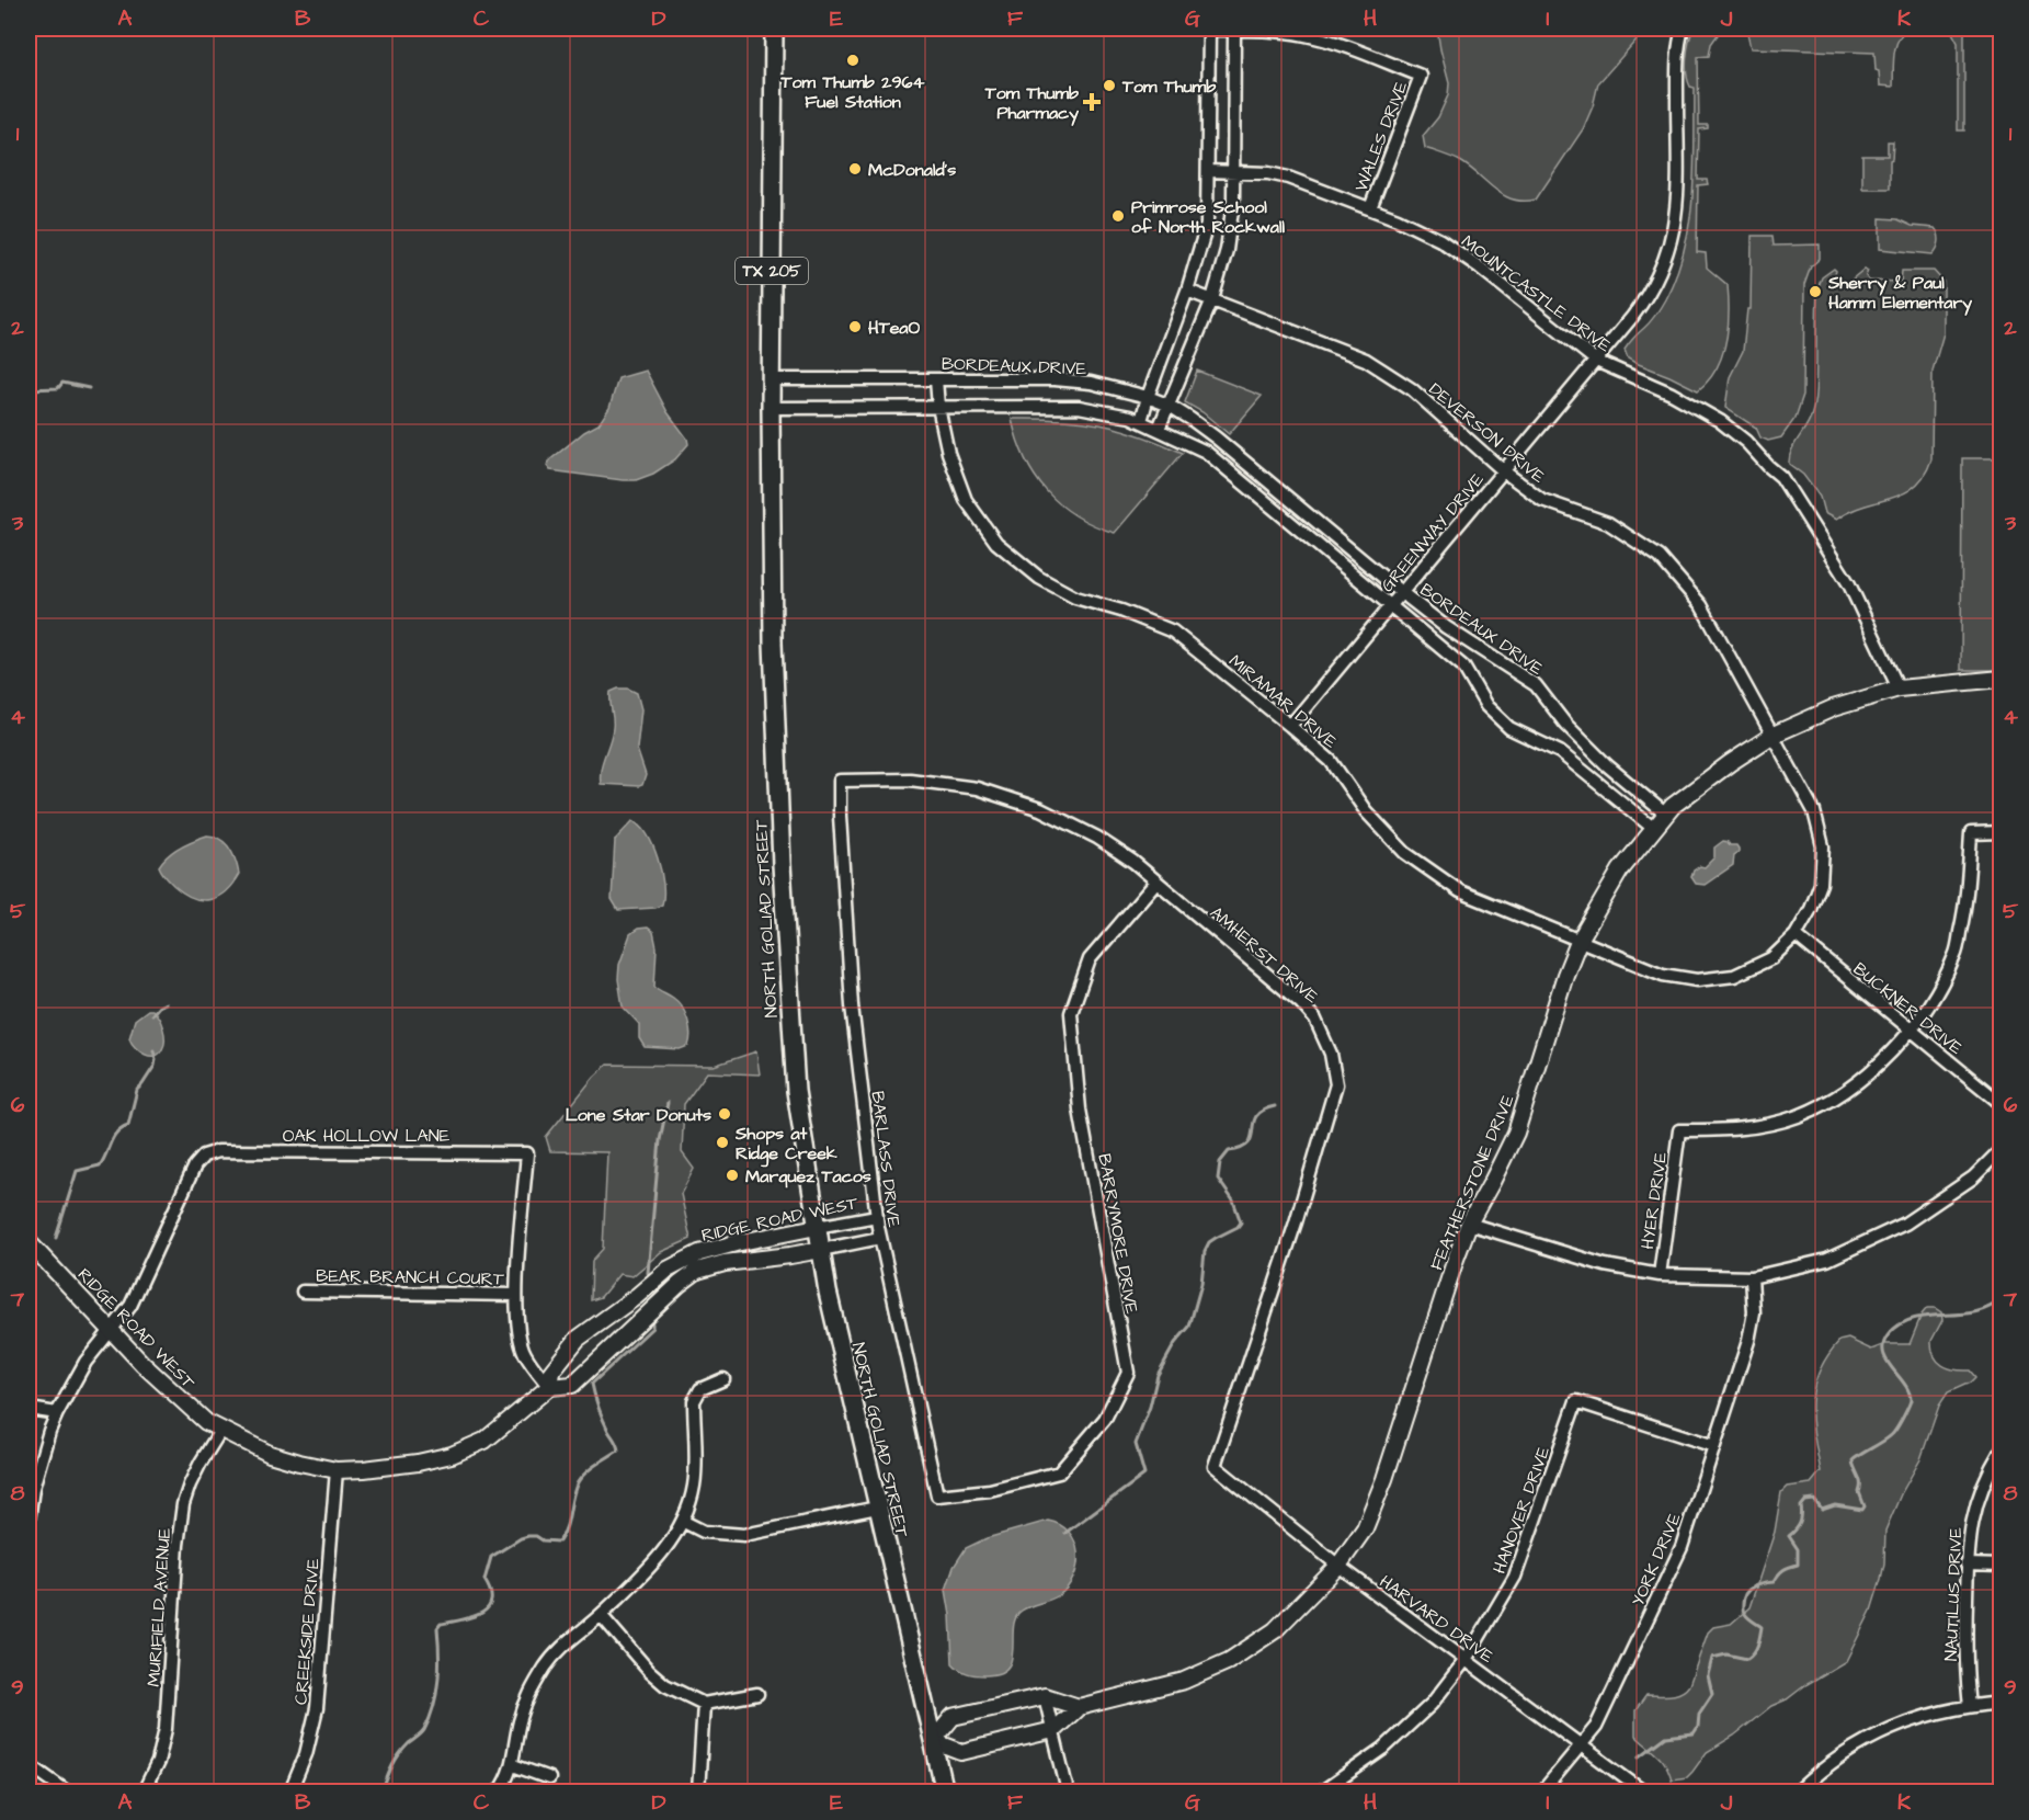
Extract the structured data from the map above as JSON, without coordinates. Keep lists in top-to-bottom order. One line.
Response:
{"streets":{"main road":["TX 205","NORTH GOLIAD STREET"],"street":["WALES DRIVE","MOUNTCASTLE DRIVE","BORDEAUX DRIVE","DEVERSON DRIVE","GREENWAY DRIVE","MIRAMAR DRIVE","AMHERST DRIVE","BUCKNER DRIVE","OAK HOLLOW LANE","BARLASS DRIVE","FEATHERSTONE DRIVE","HYER DRIVE","RIDGE ROAD WEST","BARRYMORE DRIVE","BEAR BRANCH COURT","HANOVER DRIVE","YORK DRIVE","NAUTILUS DRIVE","MURIFIELD AVENUE","HARVARD DRIVE","CREEKSIDE DRIVE"]},"crossings":[["WALES DRIVE","MOUNTCASTLE DRIVE"],["MOUNTCASTLE DRIVE","GREENWAY DRIVE"],["MOUNTCASTLE DRIVE","FEATHERSTONE DRIVE"],["BORDEAUX DRIVE","GREENWAY DRIVE"],["BORDEAUX DRIVE","MIRAMAR DRIVE"],["BORDEAUX DRIVE","NORTH GOLIAD STREET"],["BORDEAUX DRIVE","FEATHERSTONE DRIVE"],["DEVERSON DRIVE","GREENWAY DRIVE"],["DEVERSON DRIVE","MIRAMAR DRIVE"],["DEVERSON DRIVE","BUCKNER DRIVE"],["DEVERSON DRIVE","FEATHERSTONE DRIVE"],["GREENWAY DRIVE","MIRAMAR DRIVE"],["MIRAMAR DRIVE","BUCKNER DRIVE"],["MIRAMAR DRIVE","FEATHERSTONE DRIVE"],["NORTH GOLIAD STREET","FEATHERSTONE DRIVE"],["NORTH GOLIAD STREET","RIDGE ROAD WEST"],["AMHERST DRIVE","BARLASS DRIVE"],["AMHERST DRIVE","BARRYMORE DRIVE"],["AMHERST DRIVE","HARVARD DRIVE"],["BUCKNER DRIVE","HYER DRIVE"],["OAK HOLLOW LANE","RIDGE ROAD WEST"],["OAK HOLLOW LANE","BEAR BRANCH COURT"],["BARLASS DRIVE","RIDGE ROAD WEST"],["BARLASS DRIVE","BARRYMORE DRIVE"],["FEATHERSTONE DRIVE","HARVARD DRIVE"],["RIDGE ROAD WEST","MURIFIELD AVENUE"],["RIDGE ROAD WEST","CREEKSIDE DRIVE"],["HANOVER DRIVE","YORK DRIVE"],["HANOVER DRIVE","HARVARD DRIVE"],["YORK DRIVE","HARVARD DRIVE"]],"places":{"other":["Tom Thumb 2964 Fuel Station","Tom Thumb","McDonald's","Primrose School of North Rockwall","Sherry & Paul Hamm Elementary","HTeaO","Lone Star Donuts","Shops at Ridge Creek","Marquez Tacos"],"health":["Tom Thumb Pharmacy"]},"grid":{"columns":["A","B","C","D","E","F","G","H","I","J","K"],"rows":["1","2","3","4","5","6","7","8","9"]}}
